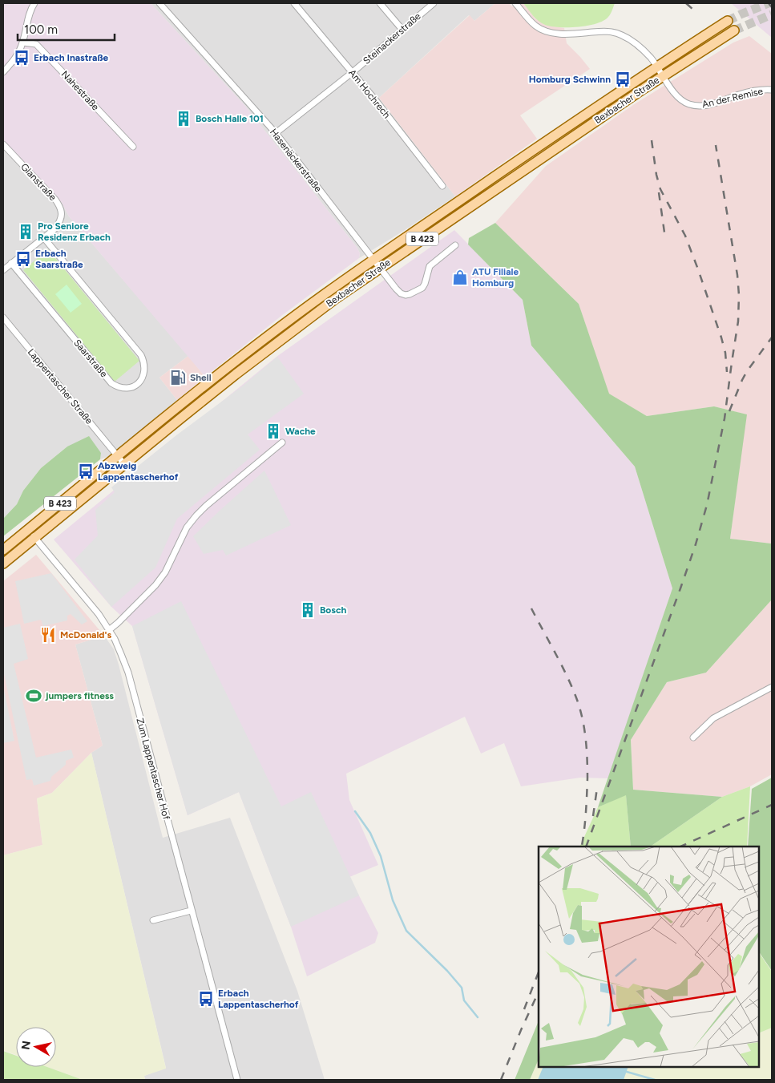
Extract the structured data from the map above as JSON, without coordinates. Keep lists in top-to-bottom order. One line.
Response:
{"streets":{"main road":["Bexbacher Straße","B 423"],"street":["Steinackerstraße","Nahestraße","Am Hochrech","An der Remise","Hasenäckerstraße","Glanstraße","Saarstraße","Lappentascher Straße","Zum Lappentascher Hof"]},"crossings":[["Steinackerstraße","Am Hochrech"],["Steinackerstraße","Hasenäckerstraße"],["An der Remise","Bexbacher Straße"],["Bexbacher Straße","Hasenäckerstraße"],["Bexbacher Straße","Lappentascher Straße"],["Bexbacher Straße","Zum Lappentascher Hof"],["Glanstraße","Saarstraße"]],"places":{"bus stop":["Erbach Inastraße","Homburg Schwinn","Erbach Saarstraße","Abzweig Lappentascherhof","Erbach Lappentascherhof"],"building":["Bosch Halle 101","Pro Seniore Residenz Erbach","Wache","Bosch"],"shop":["ATU Filiale Homburg"],"fuel station":["Shell"],"restaurant":["McDonald's"],"sports":["jumpers fitness"]},"scale_bar":"100 m","north":"left"}
